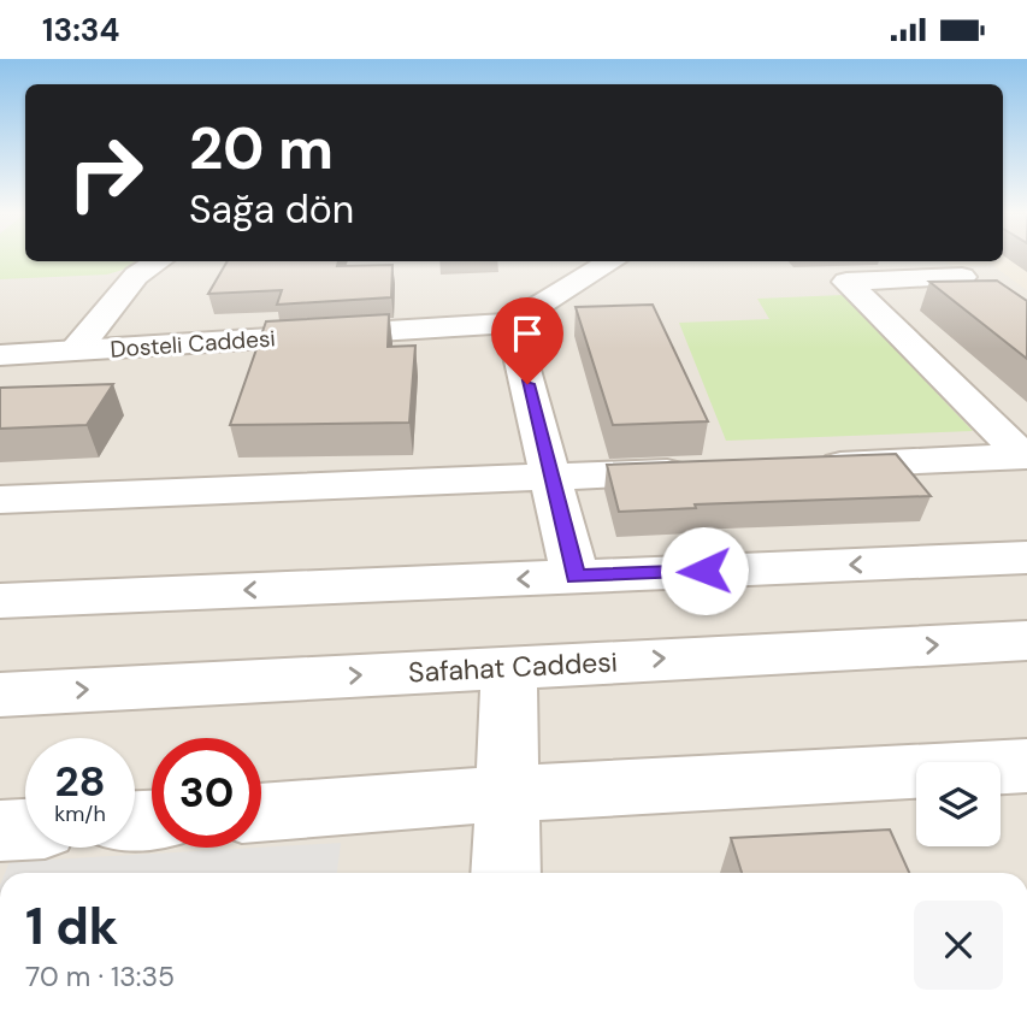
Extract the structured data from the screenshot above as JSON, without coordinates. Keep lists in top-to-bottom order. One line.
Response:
{"streets":{"street":["Dosteli Caddesi","Safahat Caddesi"]},"page":{"status":"13:34","turn":["20 m","Sağa dön"],"speed":"28 km/h","limit":"30","heading":["1 dk","70 m · 13:35"]}}
